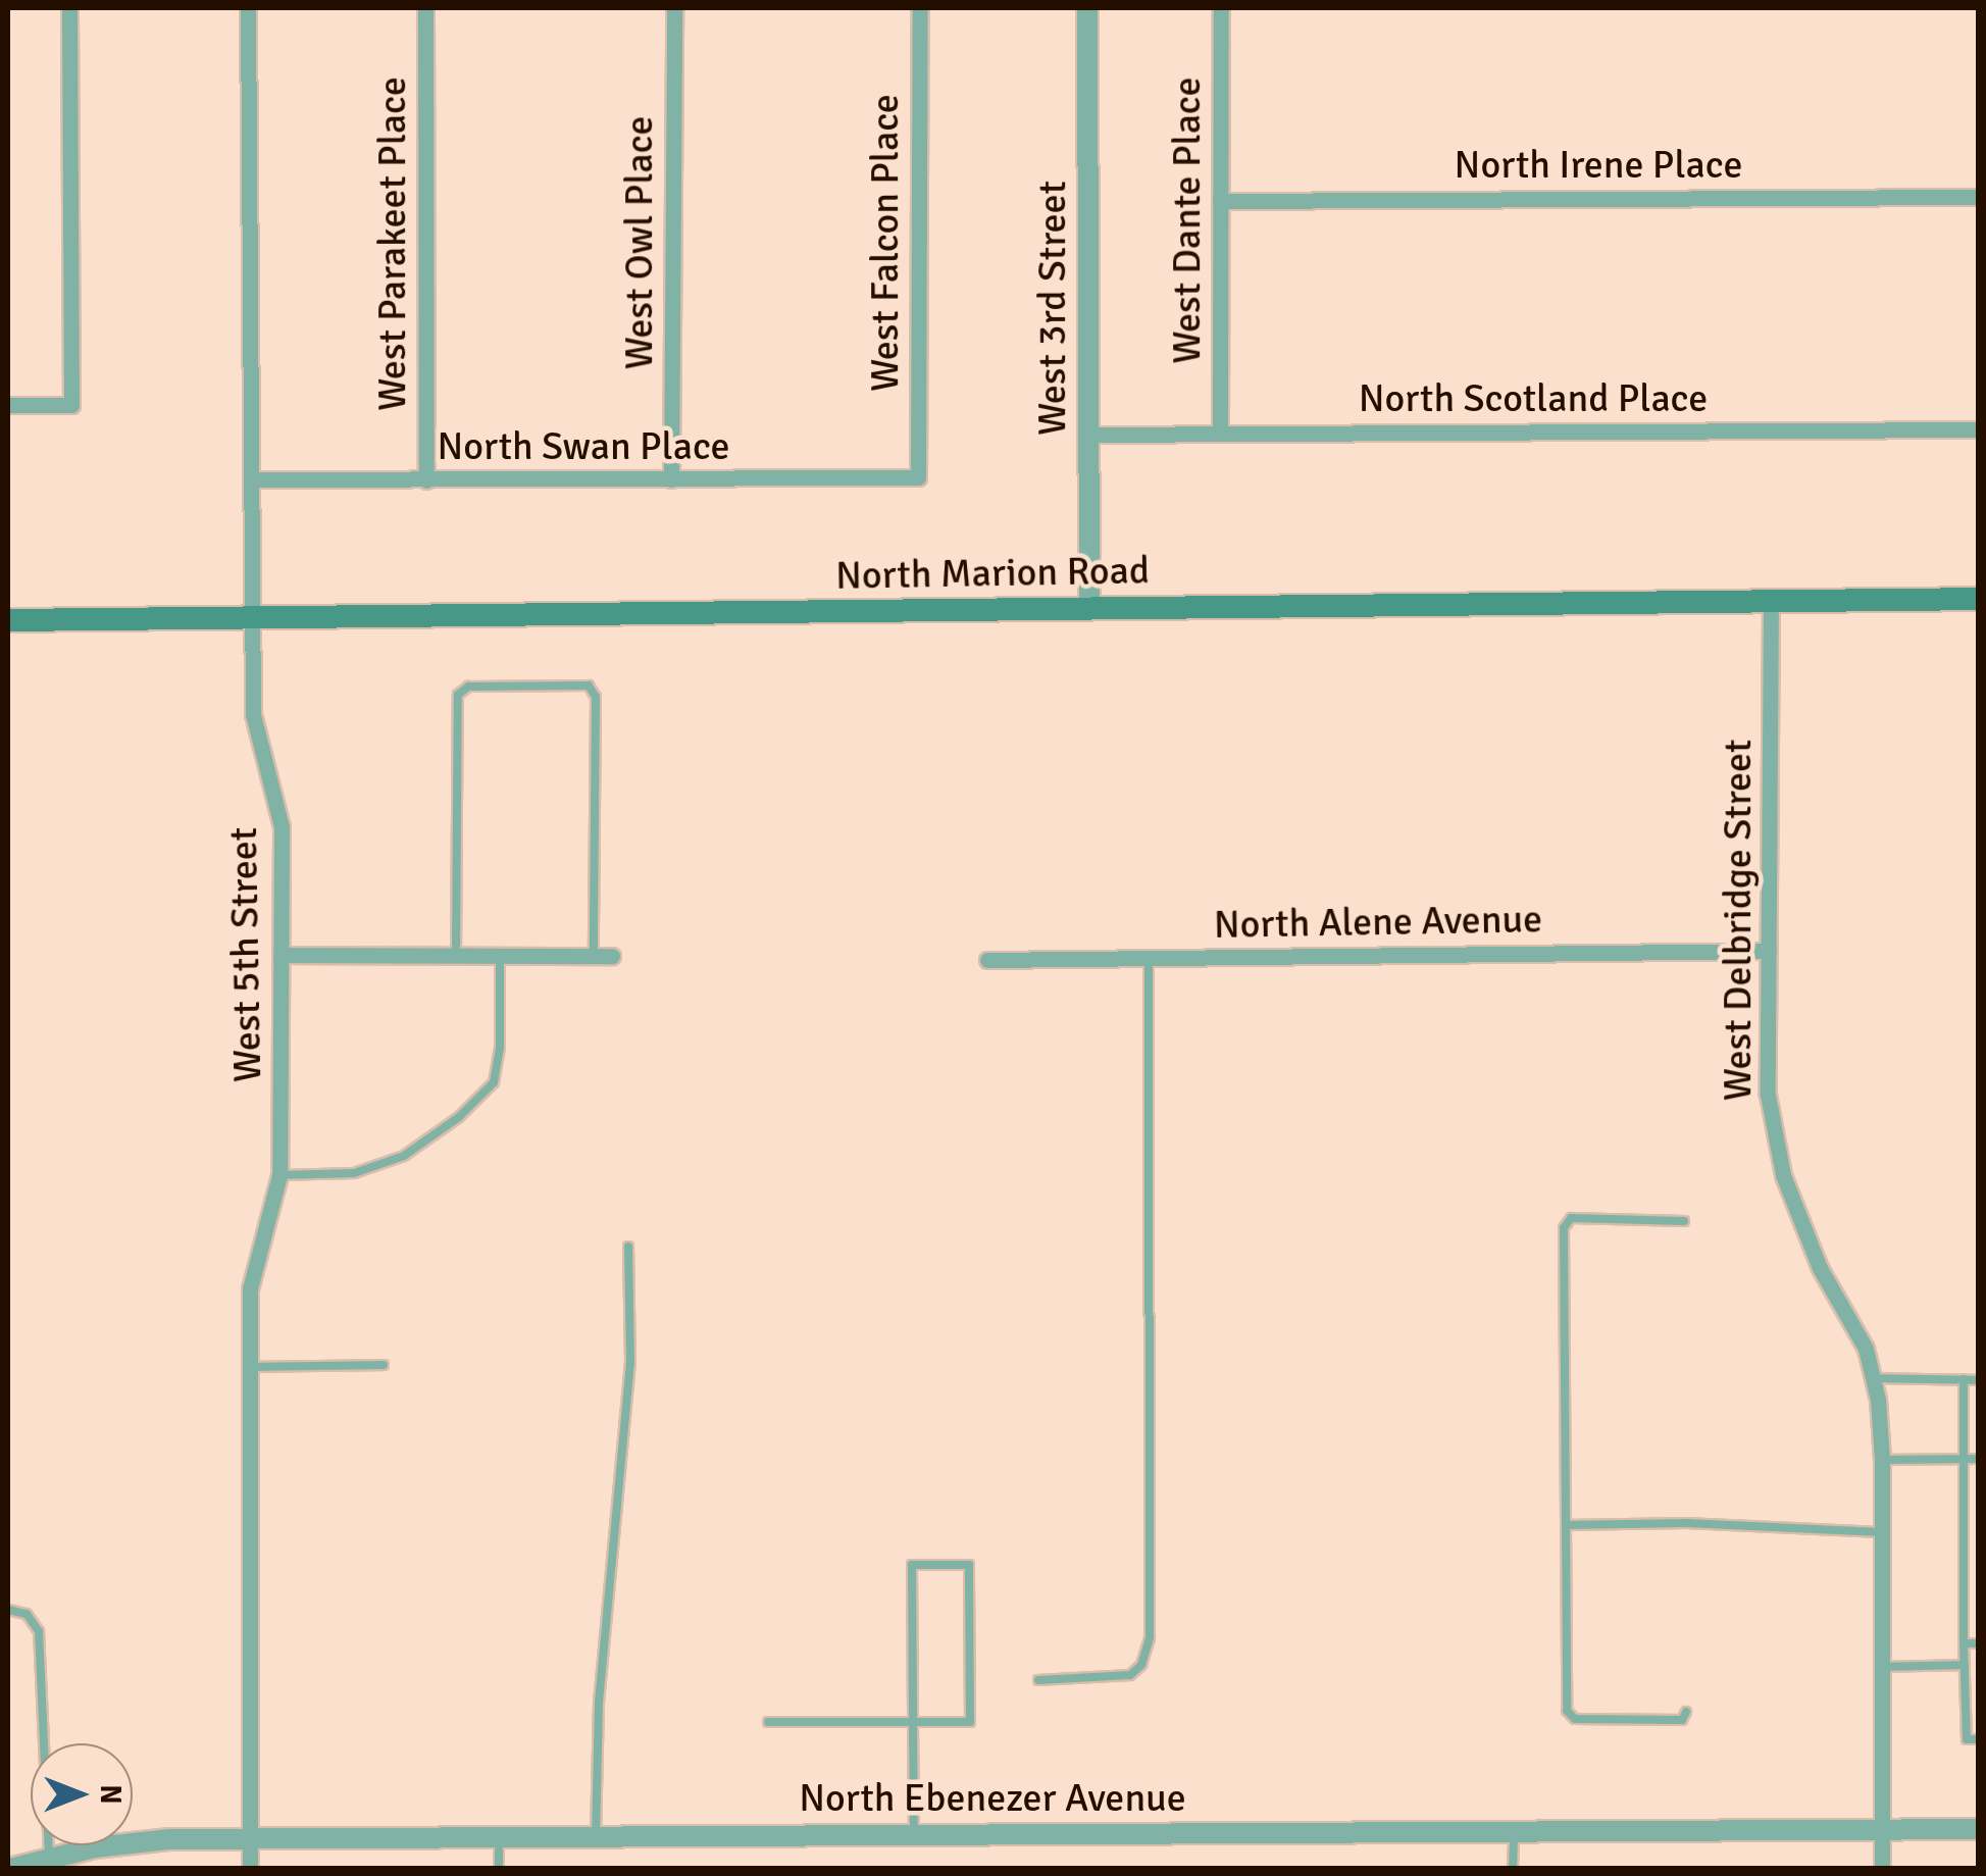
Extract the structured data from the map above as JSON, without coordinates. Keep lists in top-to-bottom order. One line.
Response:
{"streets":{"main road":["North Marion Road"],"street":["North Irene Place","West Dante Place","West Owl Place","West Falcon Place","West Parakeet Place","West 3rd Street","North Scotland Place","North Swan Place","West Delbridge Street","North Alene Avenue","West 5th Street","North Ebenezer Avenue"]},"crossings":[["North Irene Place","West Dante Place"],["West Dante Place","North Scotland Place"],["West Owl Place","North Swan Place"],["West Falcon Place","North Swan Place"],["West Parakeet Place","North Swan Place"],["West 3rd Street","North Scotland Place"],["West 3rd Street","North Marion Road"],["North Swan Place","West 5th Street"],["North Marion Road","West Delbridge Street"],["North Marion Road","West 5th Street"],["West Delbridge Street","North Alene Avenue"],["West Delbridge Street","North Ebenezer Avenue"],["West 5th Street","North Ebenezer Avenue"]],"north":"right"}
